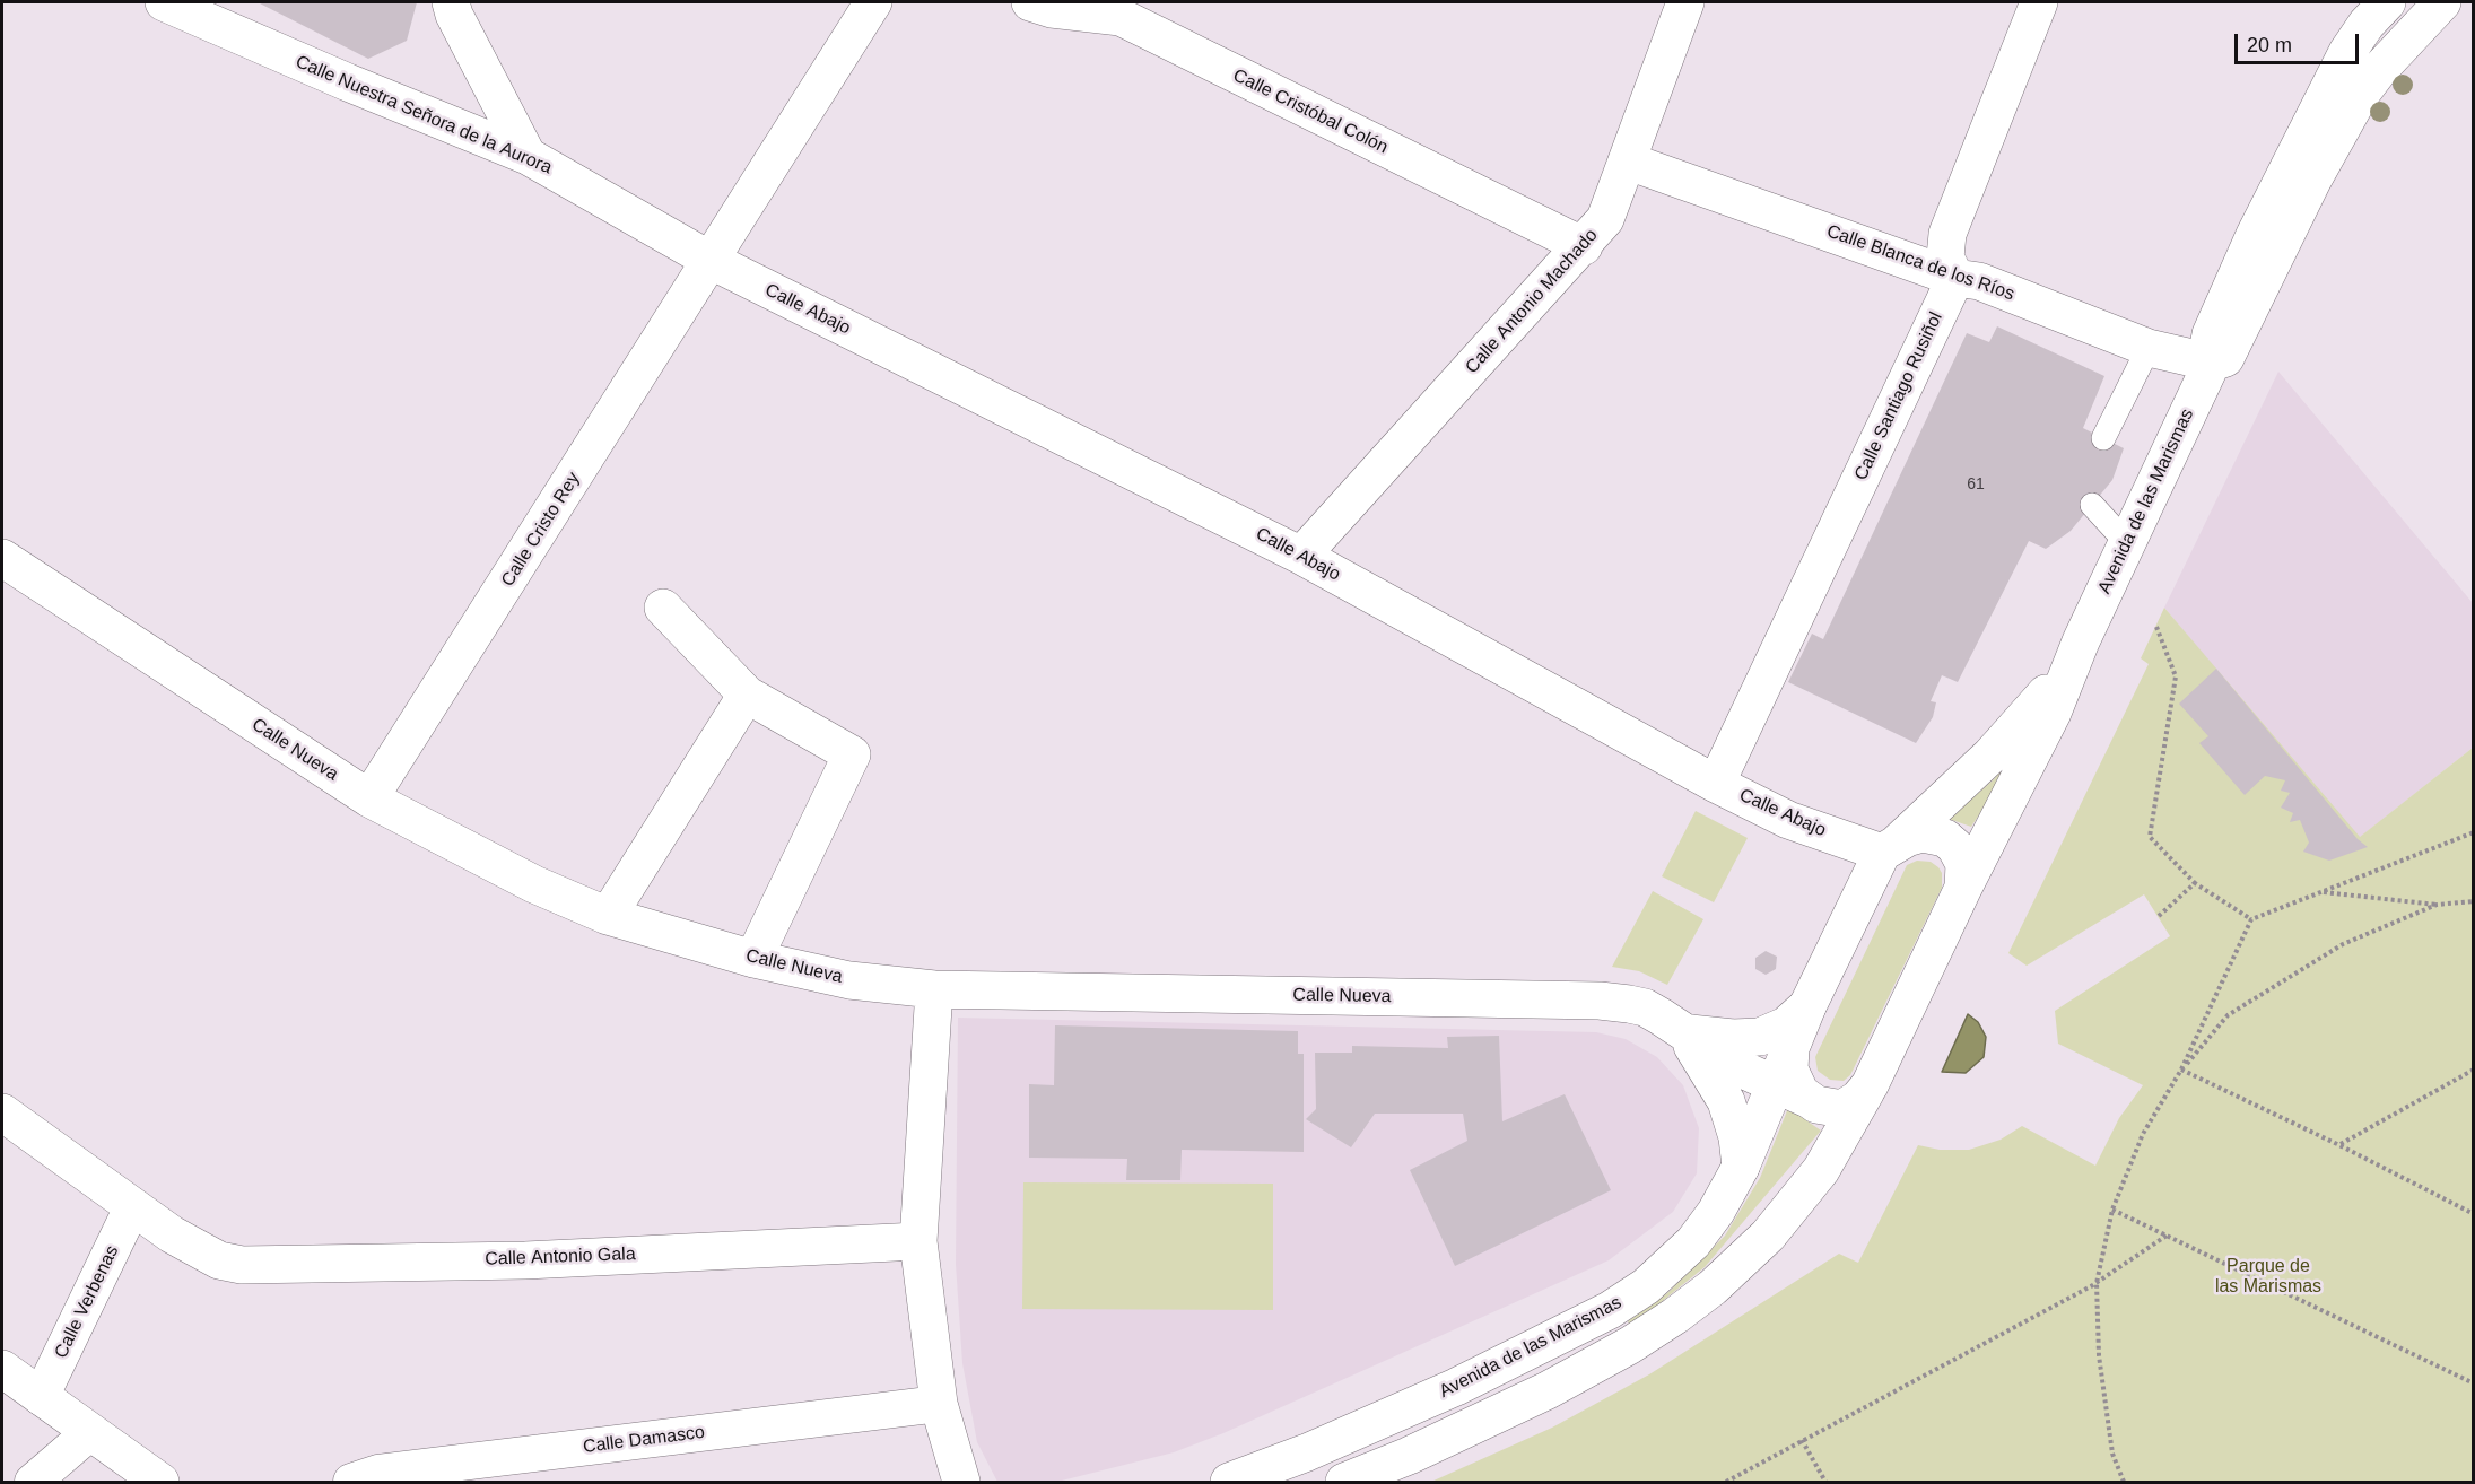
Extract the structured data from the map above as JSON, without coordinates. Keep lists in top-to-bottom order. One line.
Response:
{"streets":{"street":["Calle Cristóbal Colón","Calle Nuestra Señora de la Aurora","Calle Blanca de los Ríos","Calle Antonio Machado","Calle Abajo","Calle Santiago Rusiñol","Avenida de las Marismas","Calle Cristo Rey","Calle Nueva","Calle Antonio Gala","Calle Verbenas","Calle Damasco"]},"crossings":[["Calle Cristóbal Colón","Calle Antonio Machado"],["Calle Nuestra Señora de la Aurora","Calle Abajo"],["Calle Nuestra Señora de la Aurora","Calle Cristo Rey"],["Calle Blanca de los Ríos","Calle Antonio Machado"],["Calle Blanca de los Ríos","Calle Santiago Rusiñol"],["Calle Blanca de los Ríos","Avenida de las Marismas"],["Calle Antonio Machado","Calle Abajo"],["Calle Abajo","Calle Santiago Rusiñol"],["Calle Abajo","Avenida de las Marismas"],["Calle Abajo","Calle Cristo Rey"],["Avenida de las Marismas","Calle Nueva"],["Calle Cristo Rey","Calle Nueva"],["Calle Antonio Gala","Calle Verbenas"]],"parks":["Parque de las Marismas"],"house_numbers":["61"],"scale_bar":"20 m"}
